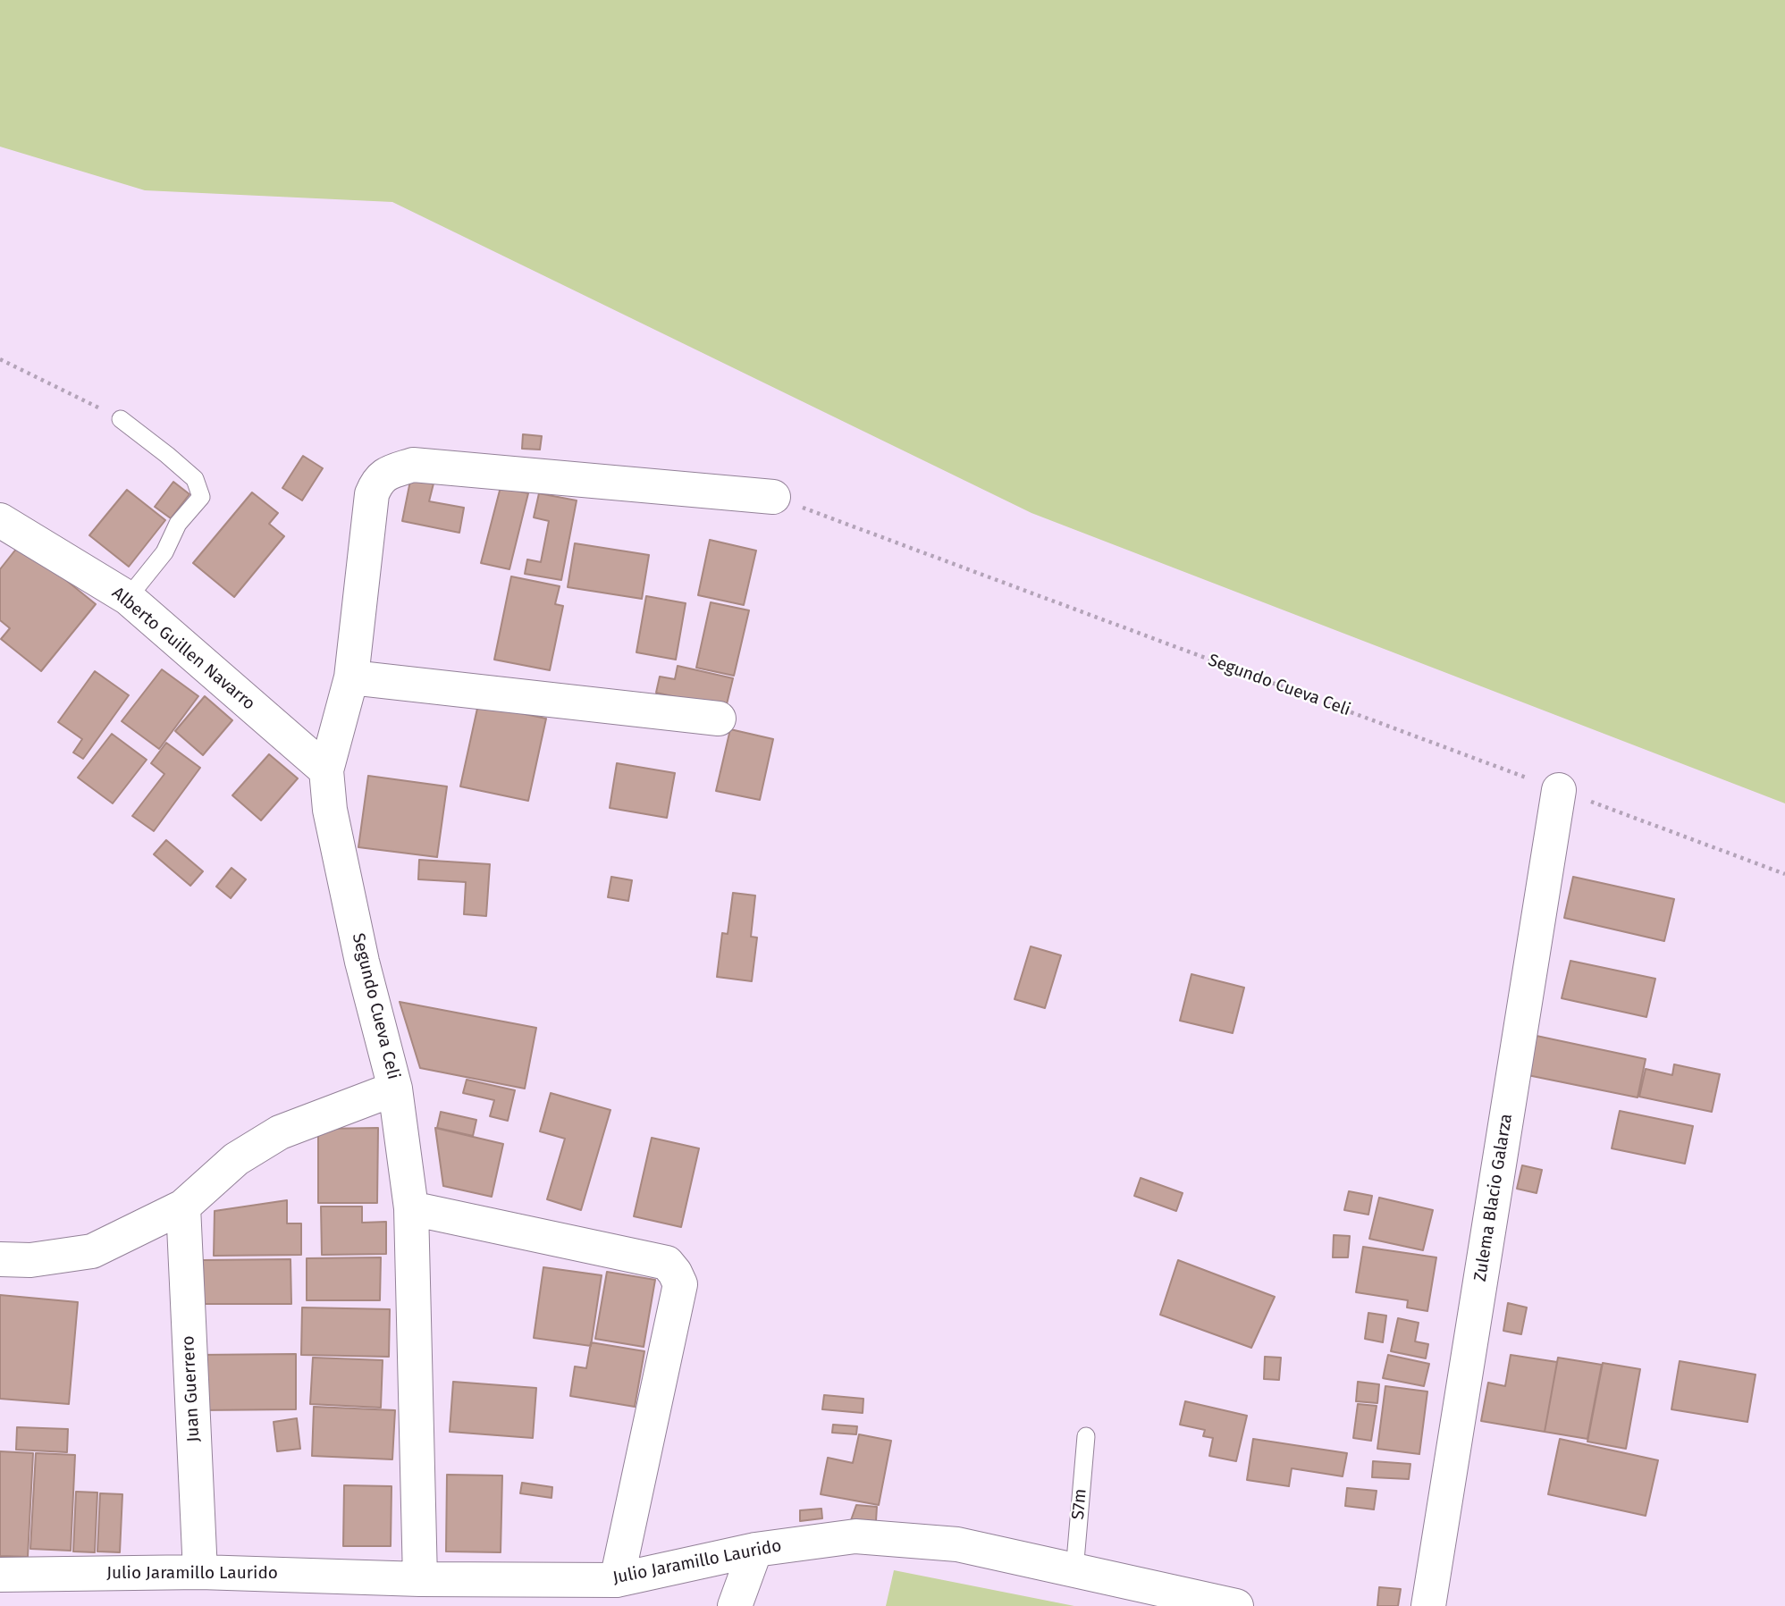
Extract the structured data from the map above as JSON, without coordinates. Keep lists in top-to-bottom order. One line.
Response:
{"streets":{"street":["Alberto Guillen Navarro","Segundo Cueva Celi","Zulema Blacio Galarza","Juan Guerrero","Julio Jaramillo Laurido"],"lane":["S7m"]},"crossings":[["Alberto Guillen Navarro","Segundo Cueva Celi"],["Segundo Cueva Celi","Zulema Blacio Galarza"],["Segundo Cueva Celi","Julio Jaramillo Laurido"],["Juan Guerrero","Julio Jaramillo Laurido"],["S7m","Julio Jaramillo Laurido"]]}
